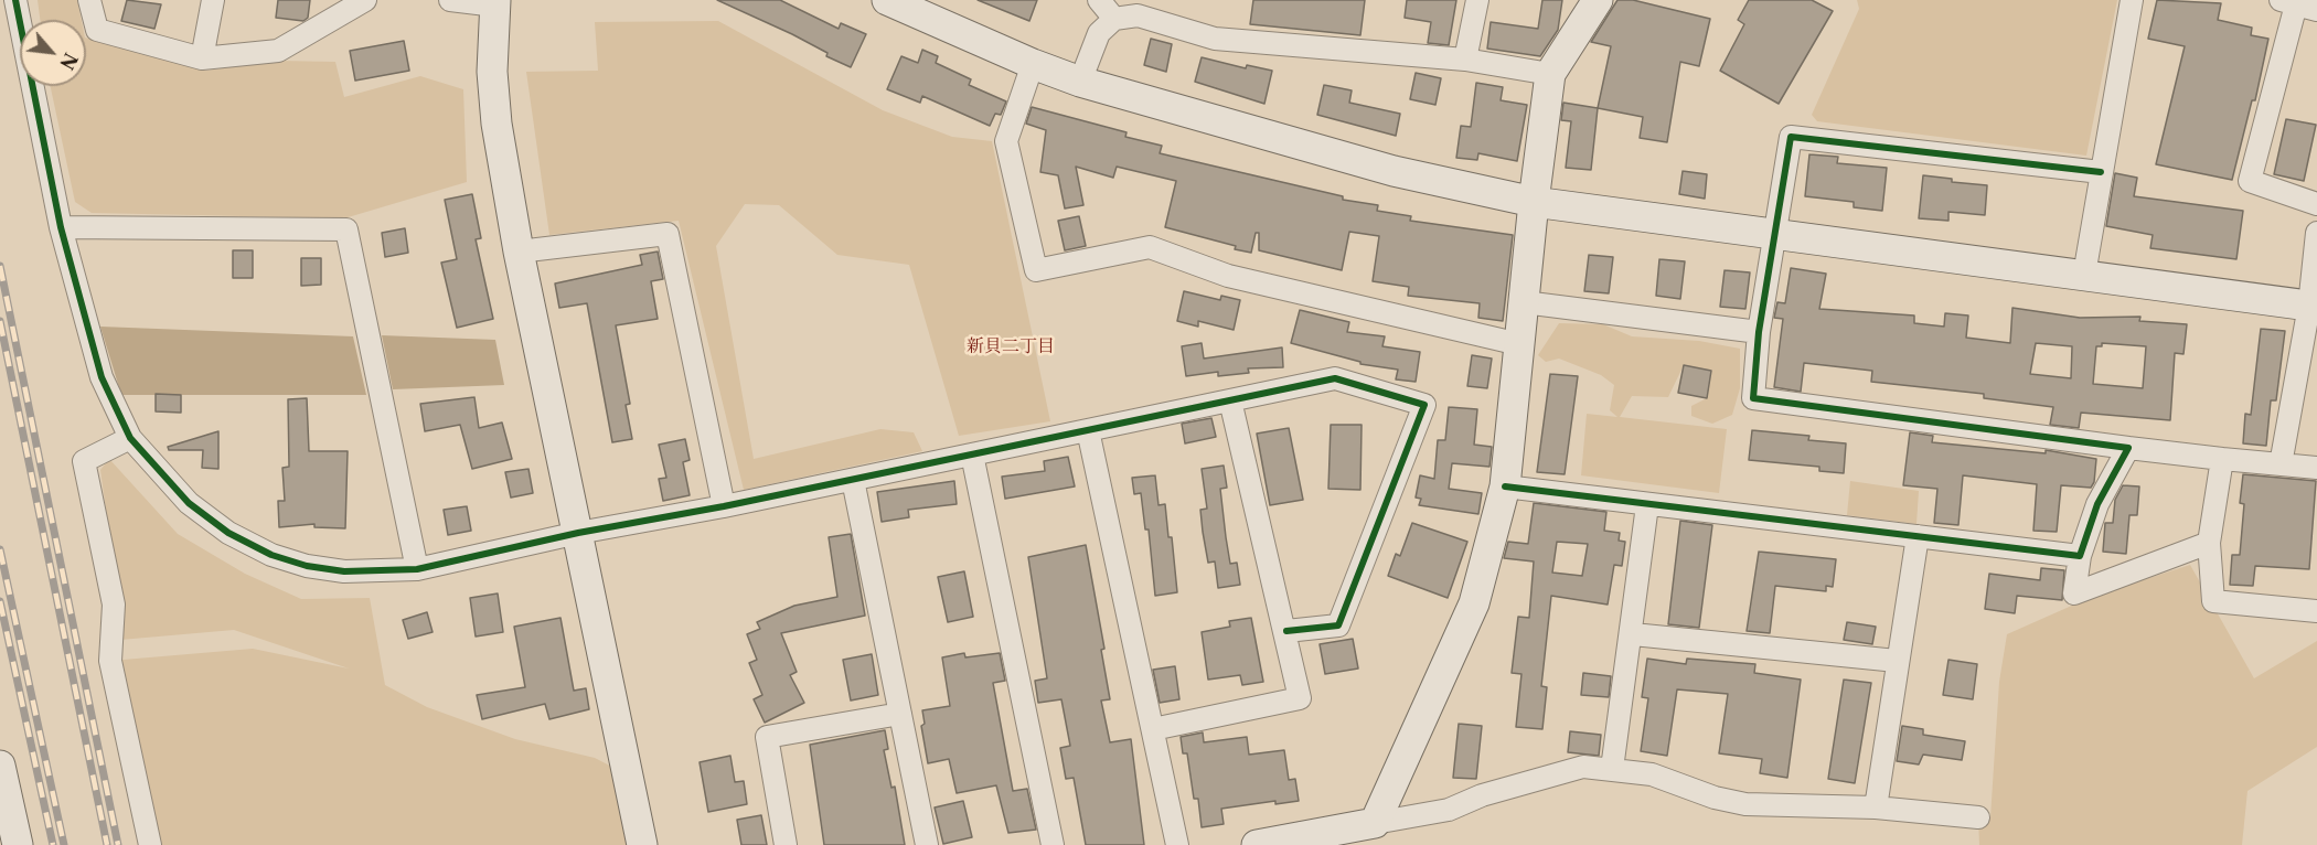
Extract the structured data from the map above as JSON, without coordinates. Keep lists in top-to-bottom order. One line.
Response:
{"districts":["新貝二丁目"],"north":"bottom right"}
